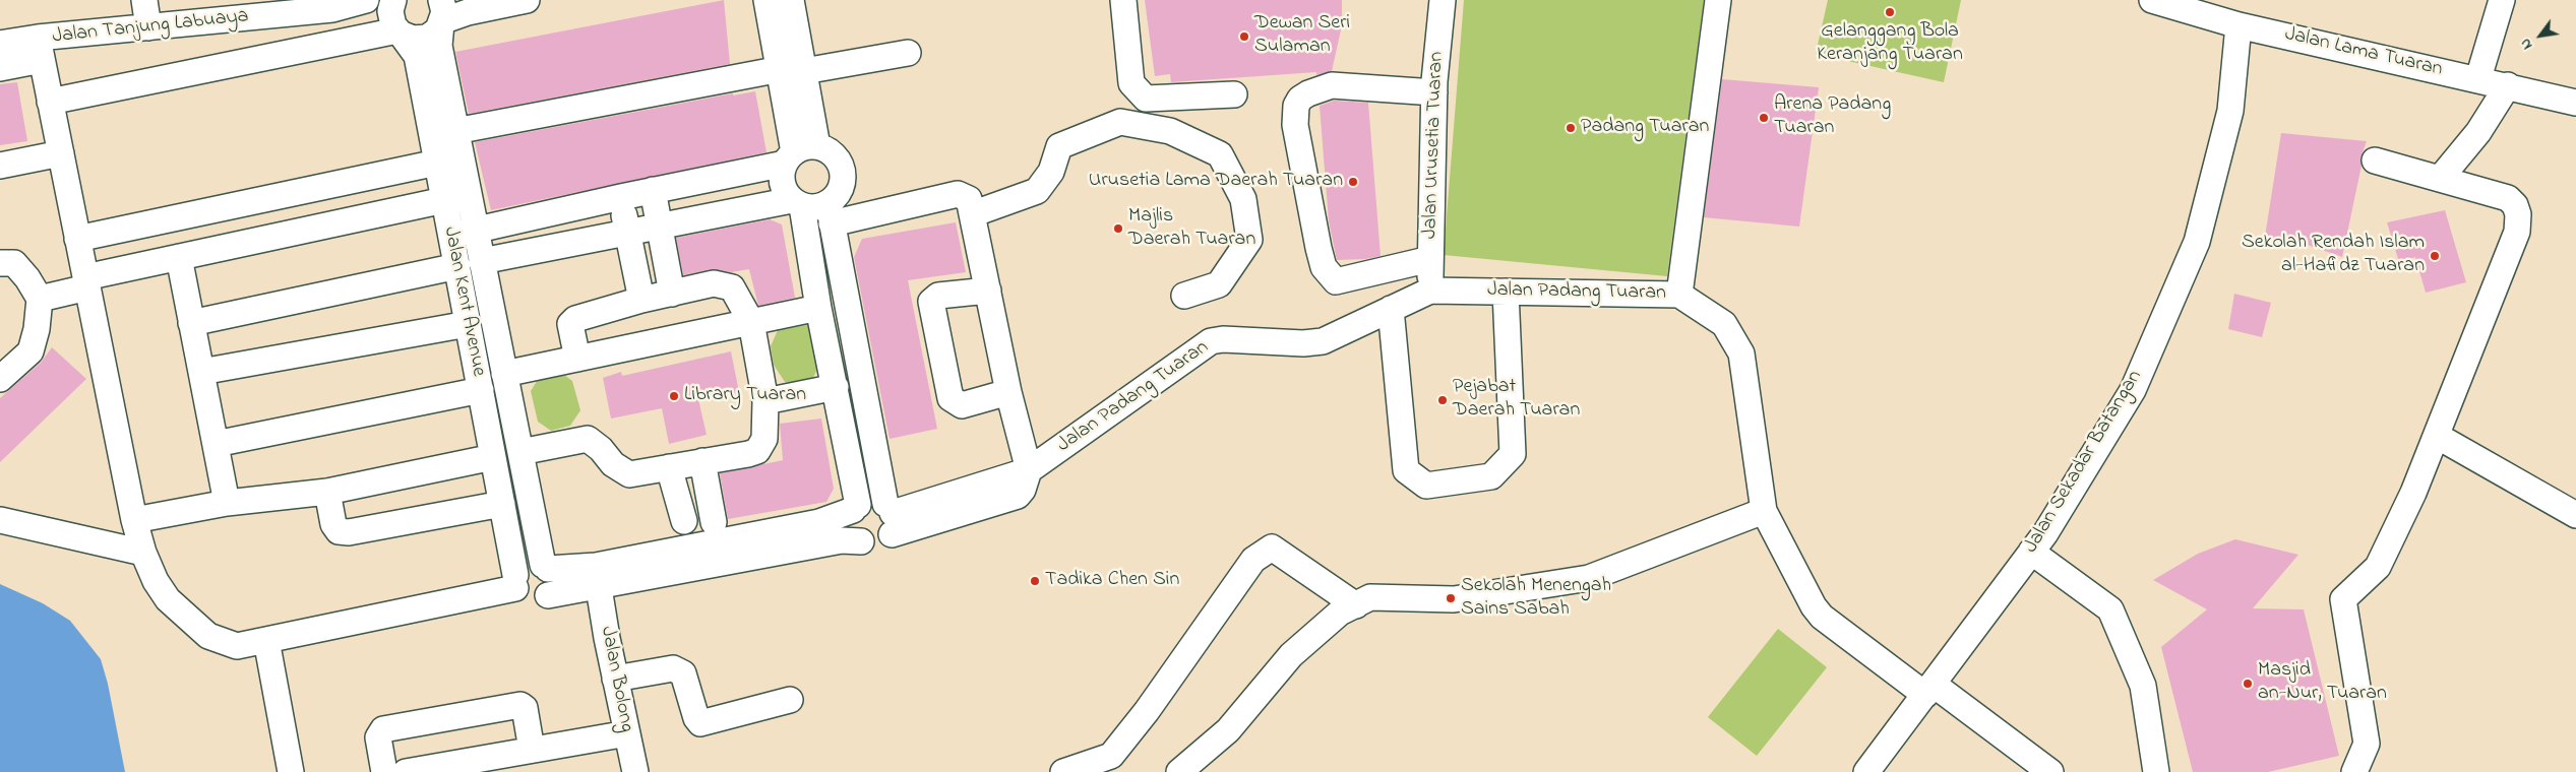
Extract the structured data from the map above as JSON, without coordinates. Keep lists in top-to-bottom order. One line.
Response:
{"streets":{"street":["Jalan Tanjung Labuaya","Jalan Lama Tuaran","Jalan Urusetia Tuaran","Jalan Padang Tuaran","Jalan Kent Avenue","Jalan Sekadar Batangan","Jalan Bolong"]},"crossings":[["Jalan Lama Tuaran","Jalan Sekadar Batangan"],["Jalan Urusetia Tuaran","Jalan Padang Tuaran"],["Jalan Padang Tuaran","Jalan Sekadar Batangan"]],"places":["Gelanggang Bola Keranjang Tuaran","Dewan Seri Sulaman","Arena Padang Tuaran","Padang Tuaran","Urusetia Lama Daerah Tuaran","Majlis Daerah Tuaran","Sekolah Rendah Islam al-Hafidz Tuaran","Library Tuaran","Pejabat Daerah Tuaran","Tadika Chen Sin","Sekolah Menengah Sains Sabah","Masjid an-Nur, Tuaran"],"north":"bottom left"}
